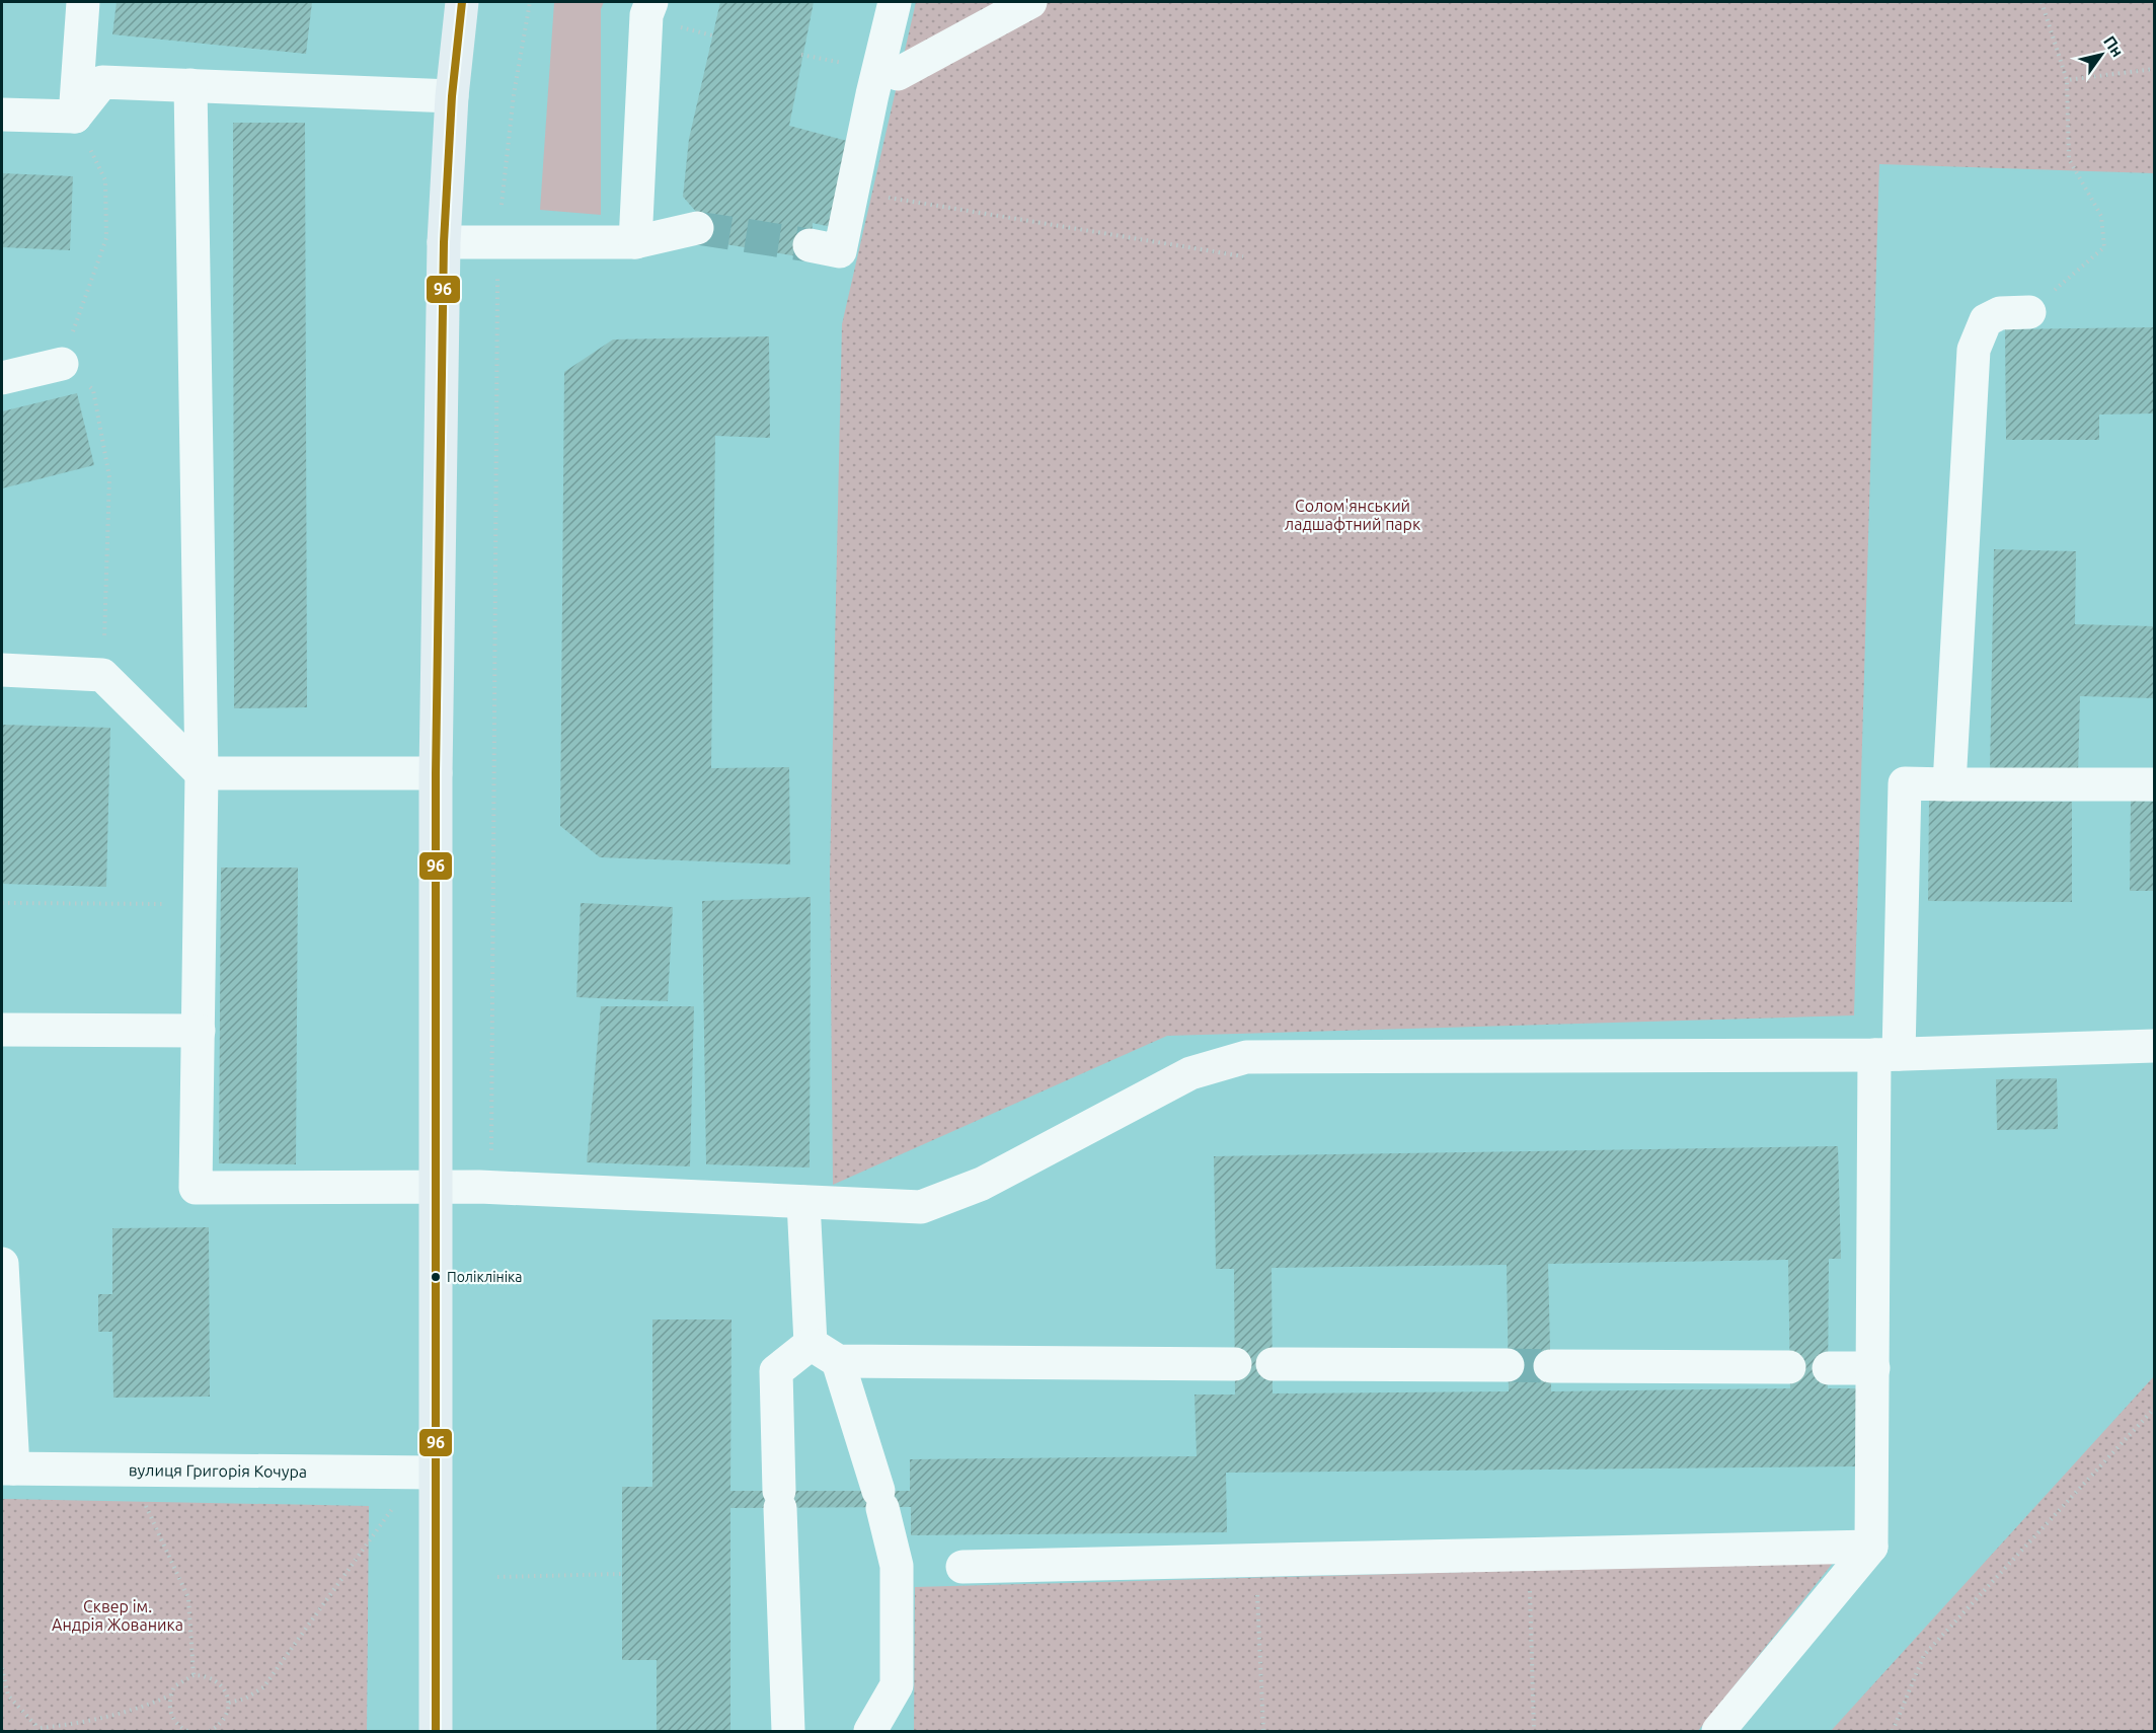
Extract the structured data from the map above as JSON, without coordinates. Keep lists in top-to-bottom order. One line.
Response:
{"streets":{"street":["вулиця Григорія Кочура"]},"parks":["Солом'янський ладшафтний парк","Сквер ім. Андрія Жованика"],"places":["Поліклініка"],"lines":["transit line 96"],"north":"top right"}
